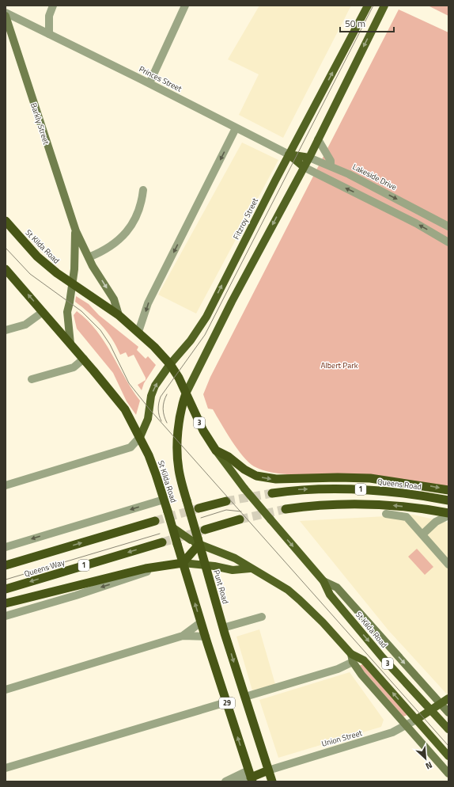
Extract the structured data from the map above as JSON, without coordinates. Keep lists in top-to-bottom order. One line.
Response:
{"streets":{"highway":["St Kilda Road","3","Queens Road","1","Queens Way","Punt Road","29","Union Street"],"main road":["Princes Street","Barkly Street","Lakeside Drive","Fitzroy Street"]},"crossings":[["Princes Street","Lakeside Drive"],["Princes Street","Fitzroy Street"],["Barkly Street","St Kilda Road"],["Lakeside Drive","Fitzroy Street"],["Fitzroy Street","St Kilda Road"],["St Kilda Road","3"],["St Kilda Road","Punt Road"],["St Kilda Road","29"],["St Kilda Road","Union Street"],["3","Punt Road"],["3","29"],["3","Union Street"],["Punt Road","Union Street"],["29","Union Street"]],"one_way":["Lakeside Drive"],"parks":["Albert Park"],"scale_bar":"50 m","north":"bottom right"}
